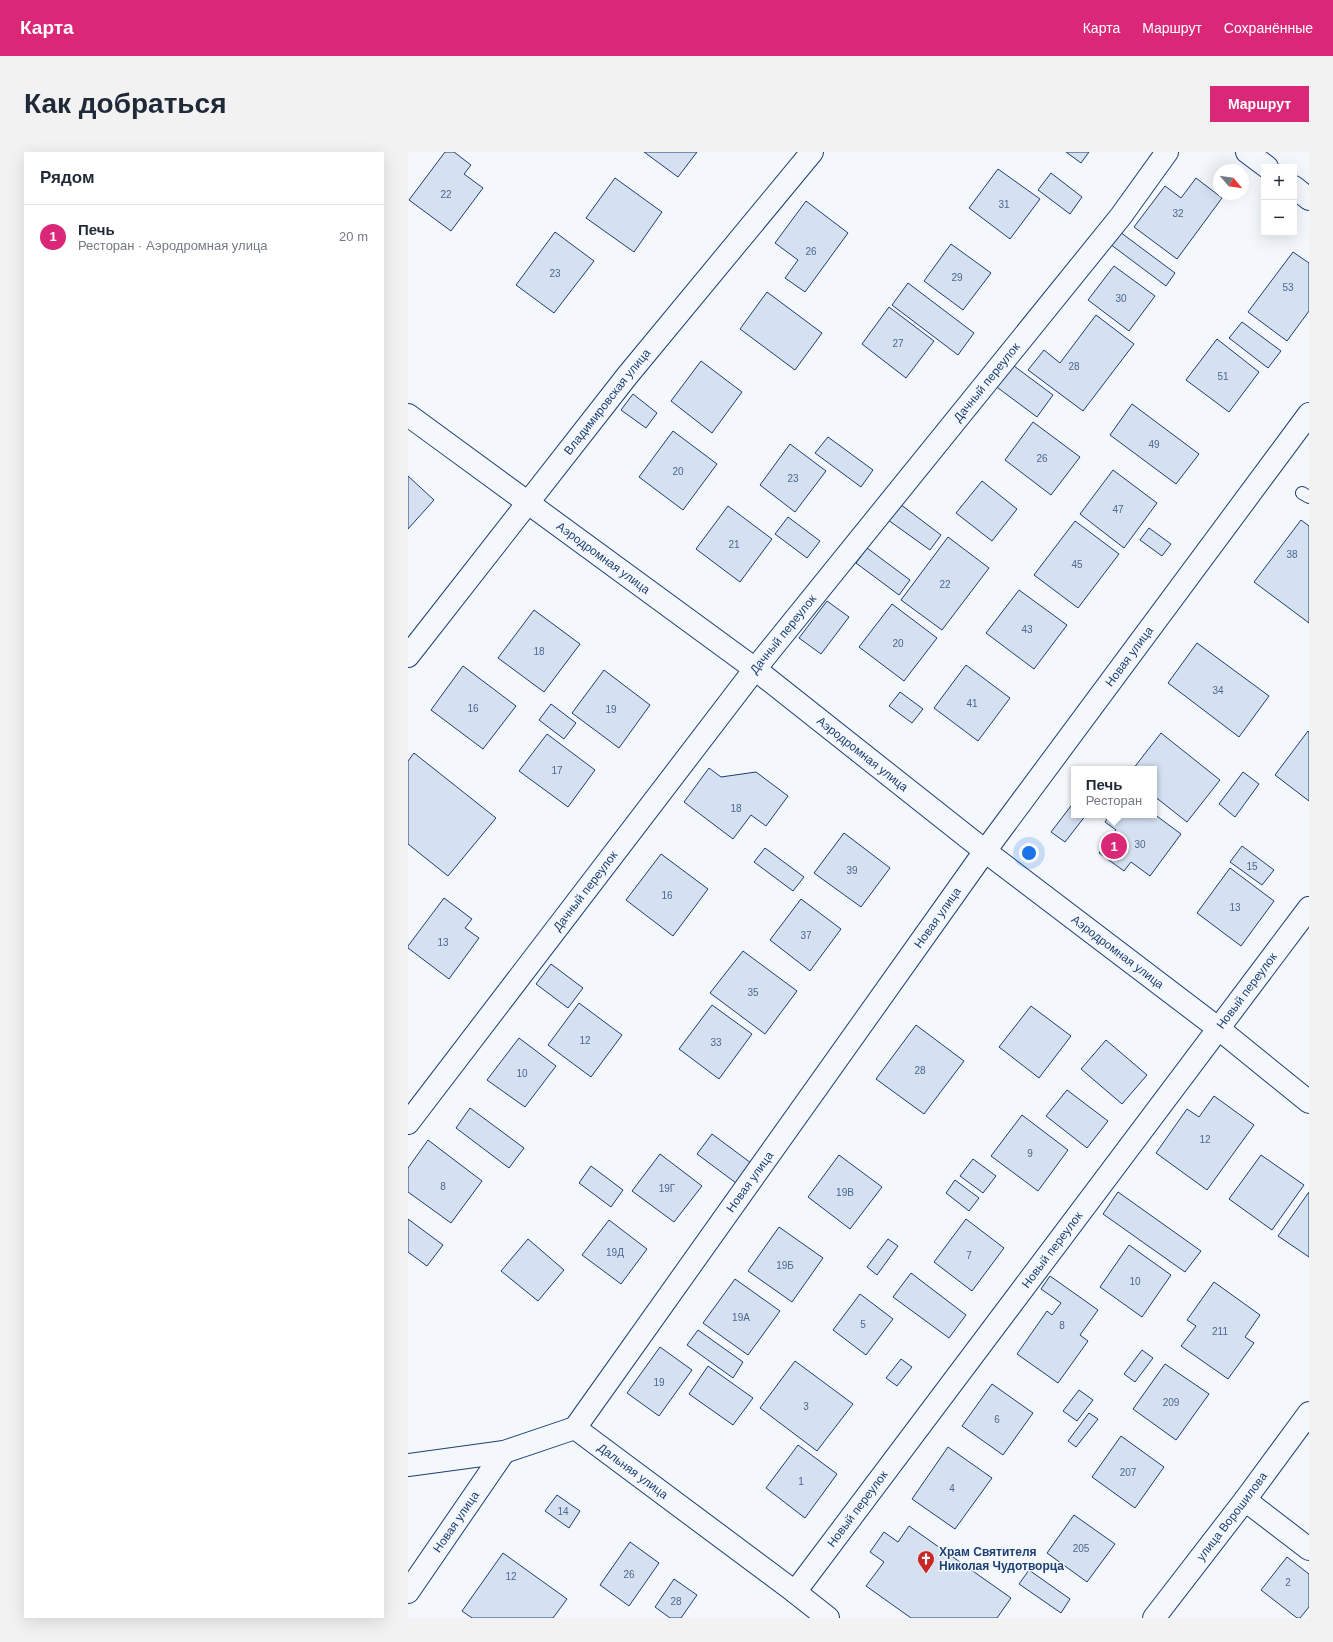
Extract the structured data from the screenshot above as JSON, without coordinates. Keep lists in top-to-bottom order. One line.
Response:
{"streets":{"street":["Дачный переулок","Владимировская улица","Аэродромная улица","Новая улица","Новый переулок","Дальняя улица","улица Ворошилова"]},"crossings":[["Дачный переулок","Аэродромная улица"],["Владимировская улица","Аэродромная улица"],["Аэродромная улица","Новая улица"],["Аэродромная улица","Новый переулок"],["Новая улица","Дальняя улица"],["Новый переулок","Дальняя улица"]],"places":{"church":["Храм Святителя Николая Чудотворца"]},"house_numbers":["22","31","32","26","23","29","53","30","27","28","51","49","26","20","23","47","21","38","45","22","43","20","18","34","41","16","19","17","18","30","15","39","16","13","37","13","35","12","33","28","10","12","9","8","19Г","19В","19Д","7","19Б","10","19А","5","8","211","19","209","3","6","207","1","4","14","205","26","12","2","28"],"north":"bottom right","page":{"header":"Карта","nav":["Карта","Маршрут","Сохранённые"],"buttons":"Маршрут","title":"Как добраться","heading":"Рядом","map_buttons":["+","−"],"list":[{"mark":"1","name":"Печь","note":"Ресторан · Аэродромная улица","value":"20 m"}],"popup":["Печь","Ресторан"],"pins":"1"}}
